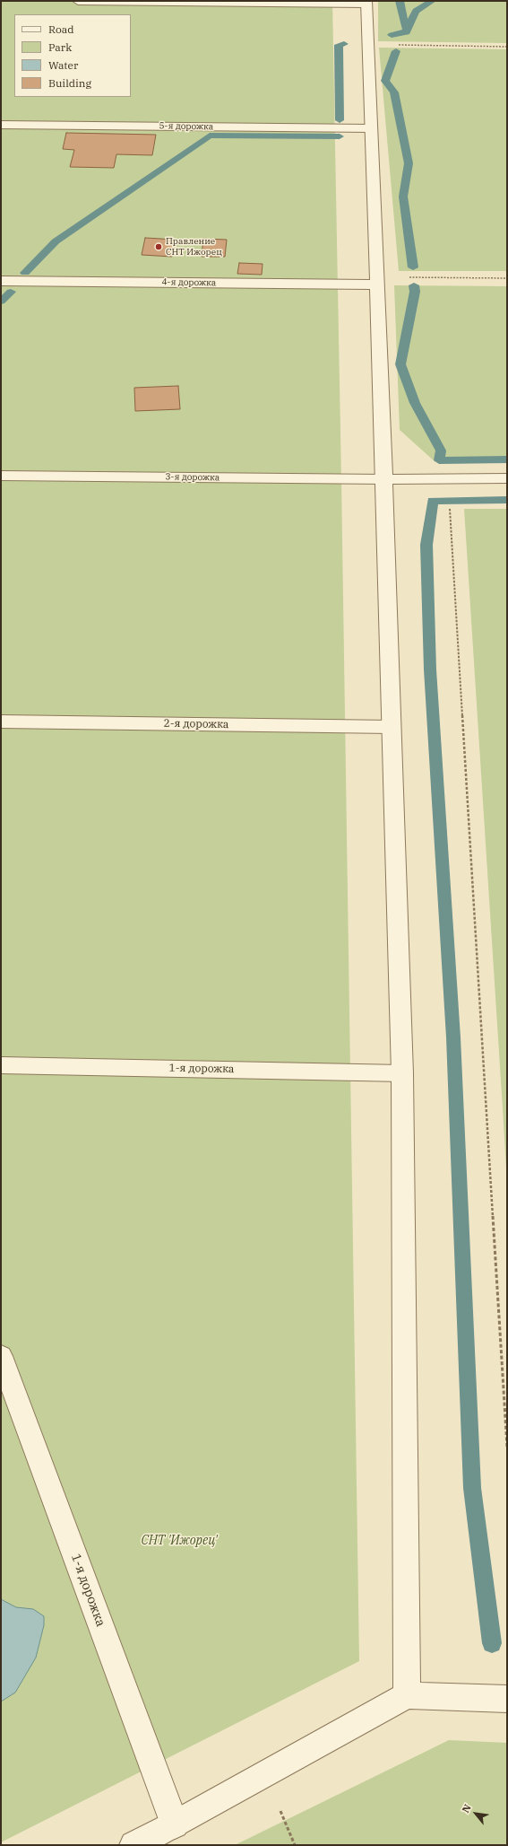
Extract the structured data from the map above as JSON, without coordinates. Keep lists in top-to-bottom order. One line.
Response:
{"streets":{"street":["5-я дорожка","4-я дорожка","3-я дорожка","2-я дорожка","1-я дорожка"]},"parks":["СНТ 'Ижорец'"],"places":["Правление СНТ Ижорец"],"legend":["Road","Park","Water","Building"],"north":"top left"}
